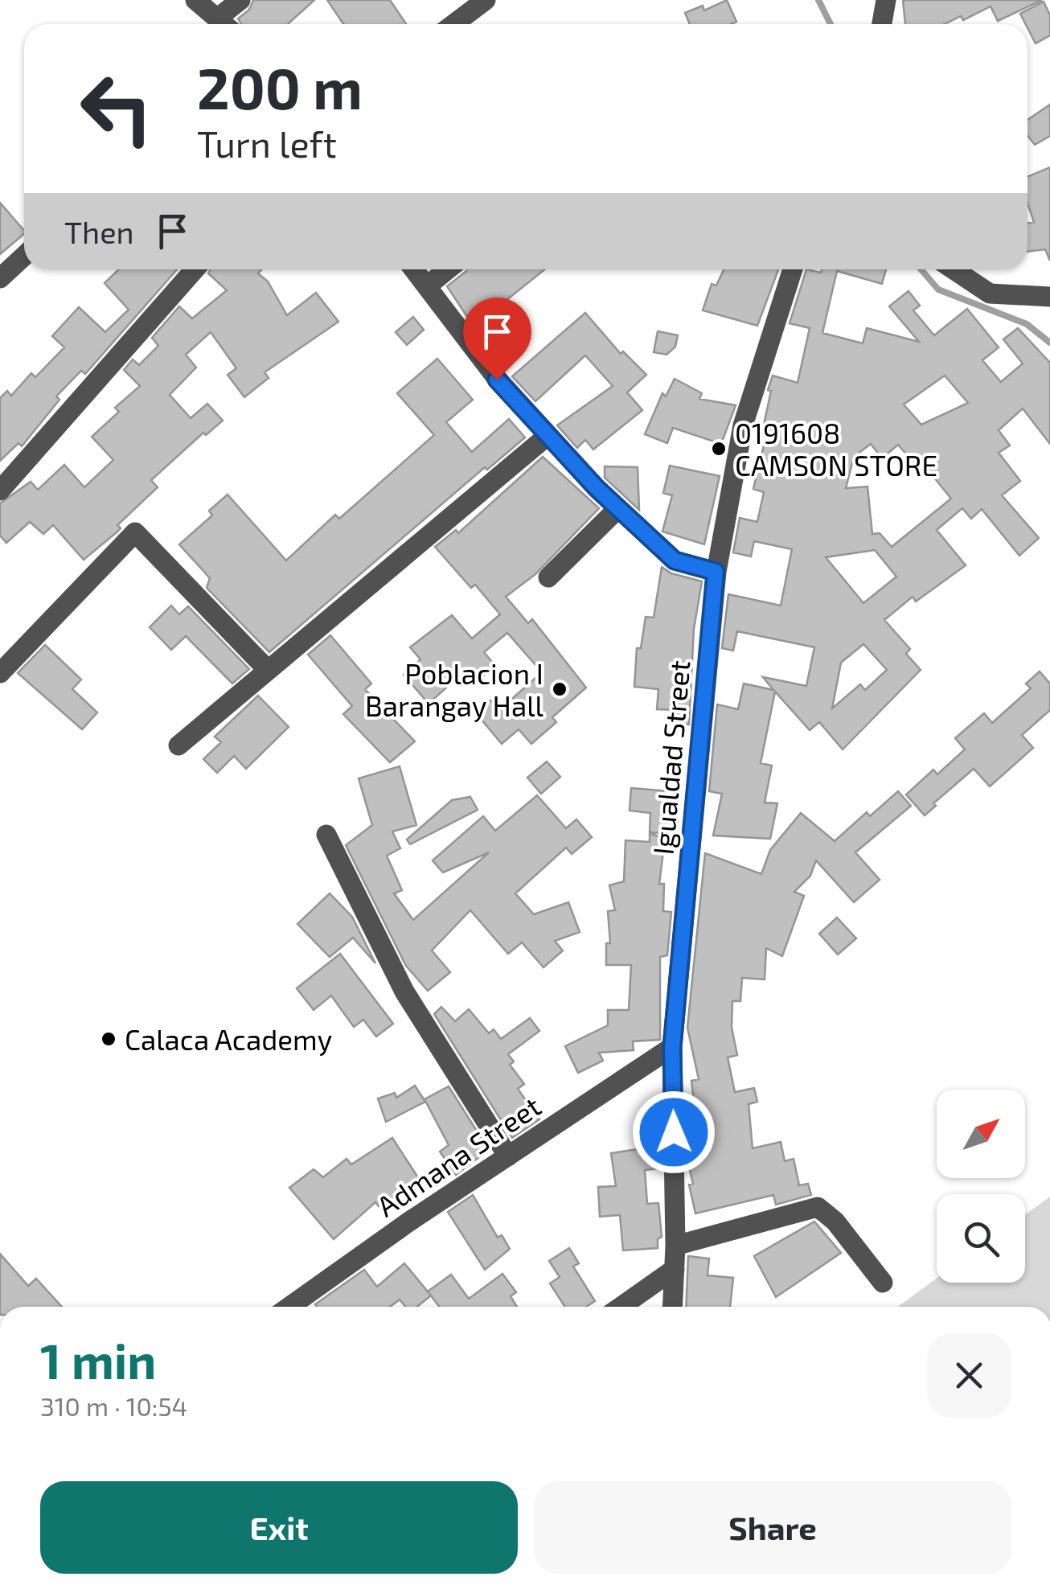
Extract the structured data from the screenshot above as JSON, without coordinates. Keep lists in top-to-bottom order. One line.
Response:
{"streets":{"street":["Igualdad Street","Admana Street"]},"crossings":[["Igualdad Street","Admana Street"]],"places":["0191608 CAMSON STORE","Poblacion I Barangay Hall","Calaca Academy"],"north":"top right","page":{"turn":["200 m","Turn left"],"then":"Then","heading":["1 min","310 m · 10:54"],"buttons":["Exit","Share"]}}
